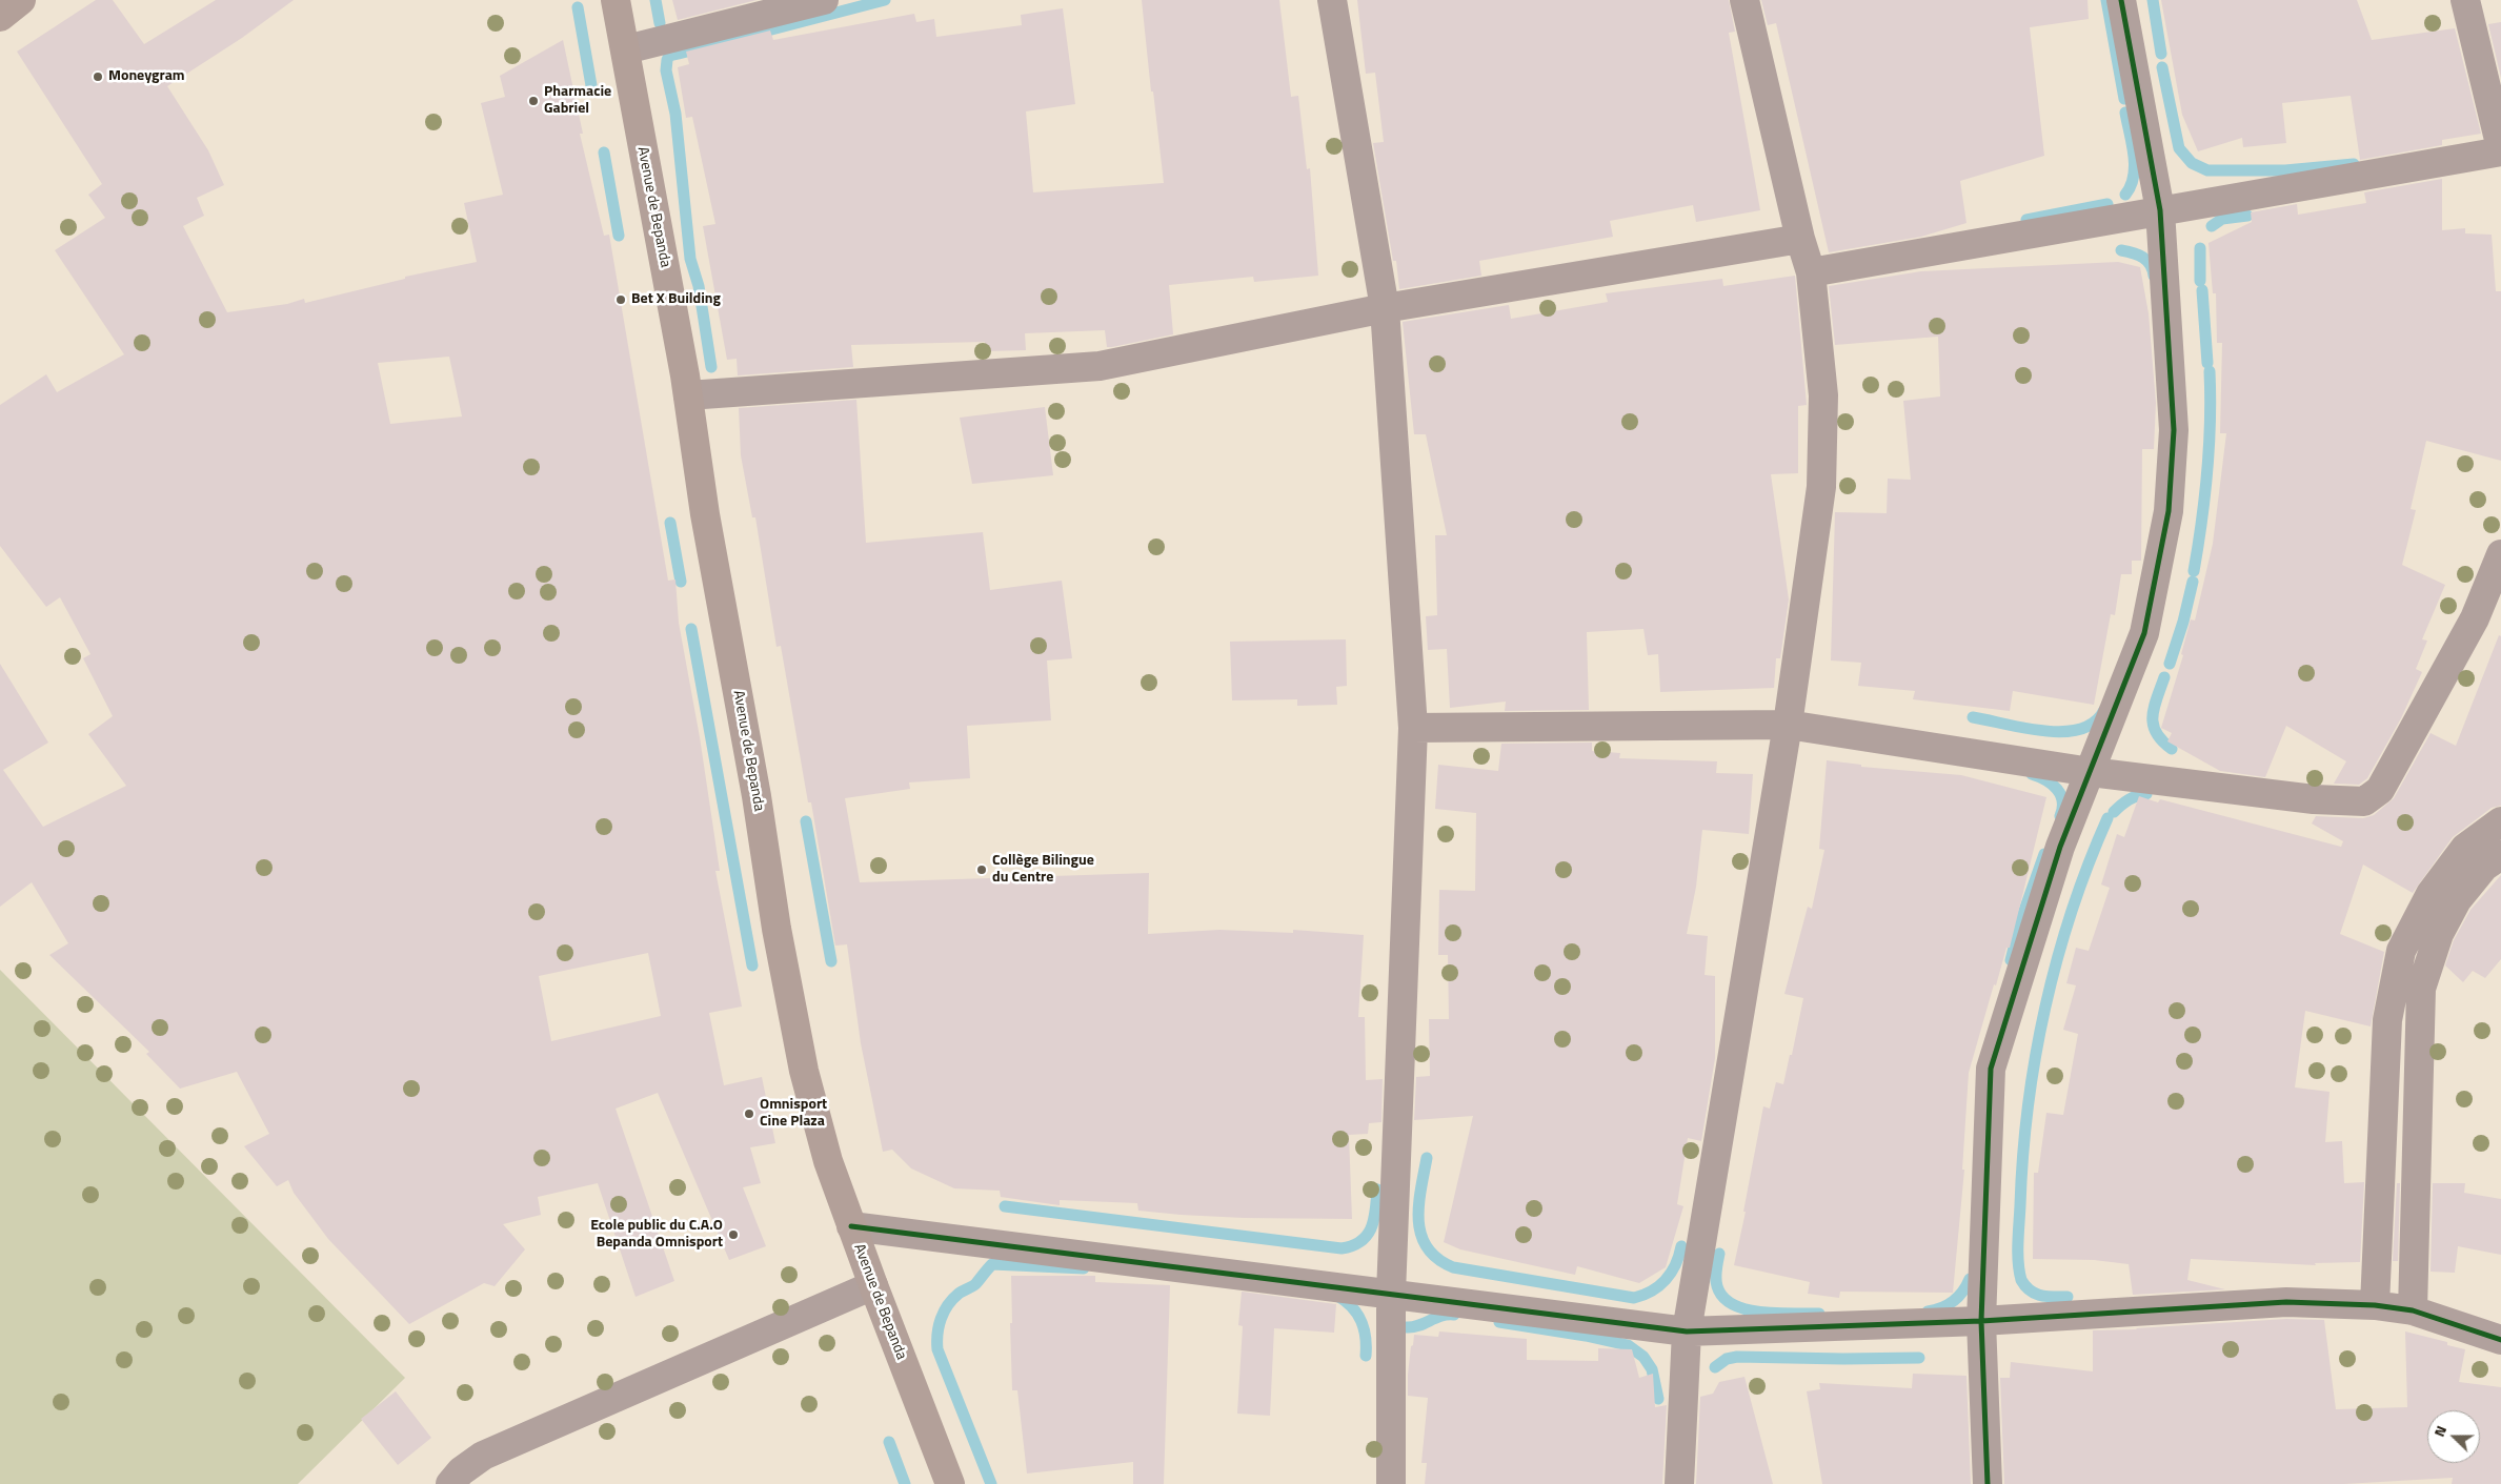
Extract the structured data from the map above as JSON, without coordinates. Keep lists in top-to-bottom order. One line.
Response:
{"streets":{"main road":["Avenue de Bepanda"]},"places":["Moneygram","Pharmacie Gabriel","Bet X Building","Collège Bilingue du Centre","Omnisport Cine Plaza","Ecole public du C.A.O Bepanda Omnisport"],"north":"left"}
